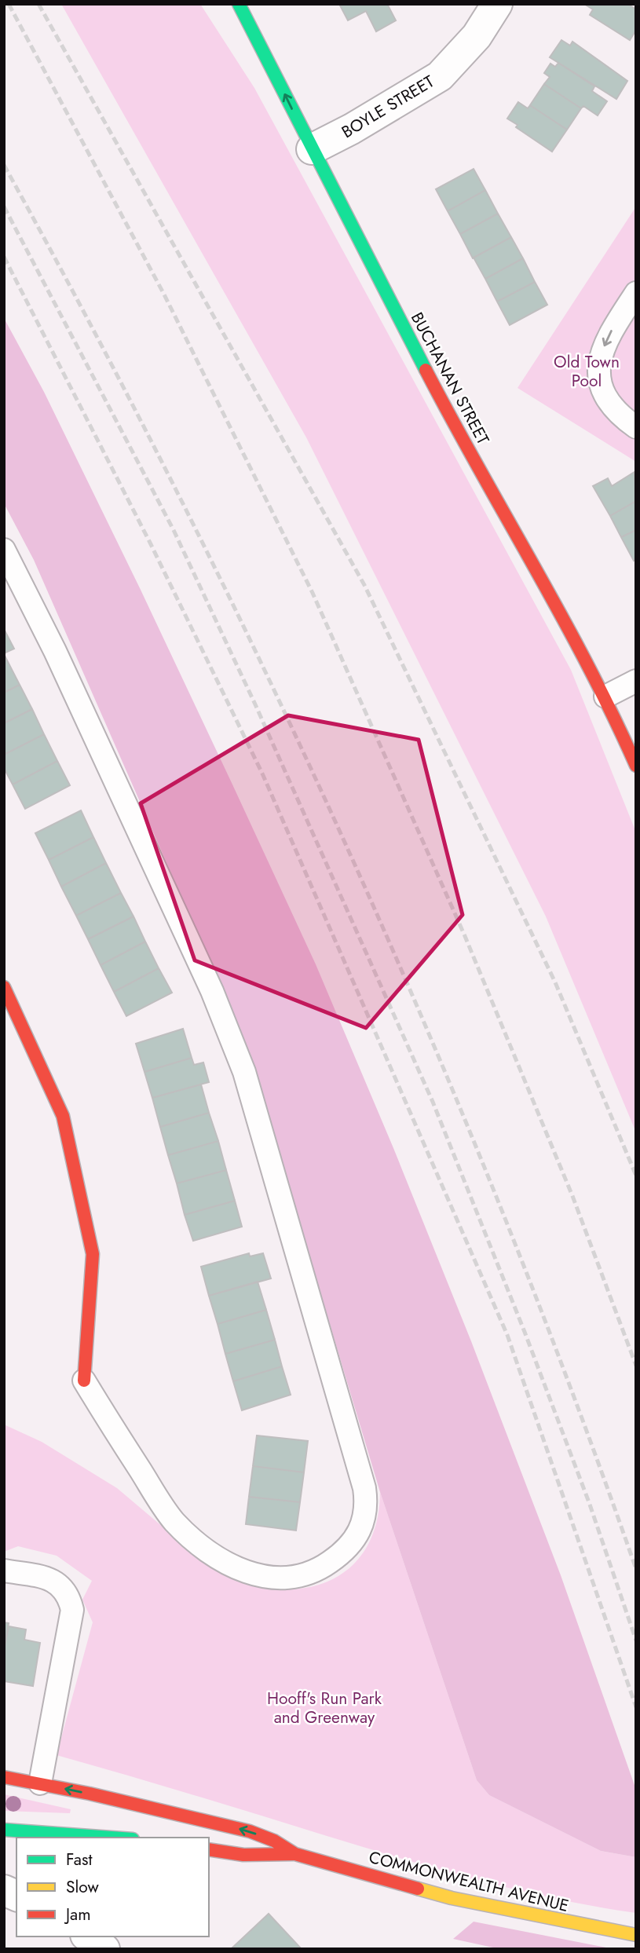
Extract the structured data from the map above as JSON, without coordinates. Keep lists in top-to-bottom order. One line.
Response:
{"streets":{"street":["BOYLE STREET","BUCHANAN STREET","COMMONWEALTH AVENUE"]},"crossings":[["BOYLE STREET","BUCHANAN STREET"]],"parks":["Old Town Pool","Hooff's Run Park and Greenway"],"legend":["Fast","Slow","Jam"]}
